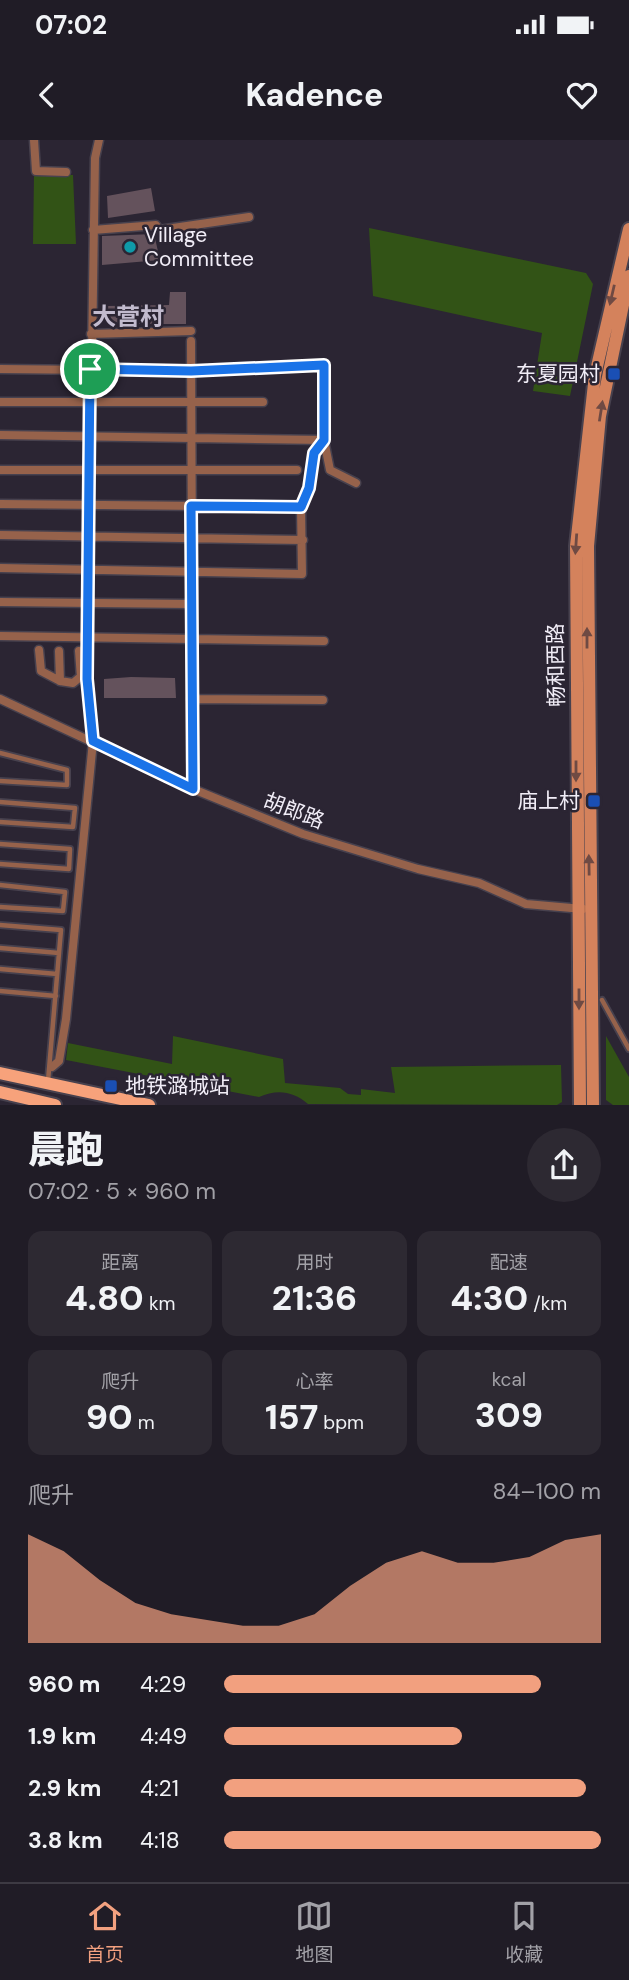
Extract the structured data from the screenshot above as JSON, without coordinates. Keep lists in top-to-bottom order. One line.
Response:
{"streets":{"main road":["畅和西路"],"street":["胡郎路"]},"crossings":[["畅和西路","胡郎路"]],"districts":["大营村"],"places":{"other":["Village Committee"],"transit":["东夏园村","庙上村","地铁潞城站"]},"page":{"status":"07:02","header":"Kadence","heading":["晨跑","07:02 · 5 × 960 m"],"stats":[["距离","4.80 km"],["用时","21:36"],["配速","4:30 /km"],["爬升","90 m"],["心率","157 bpm"],["kcal","309"]],"chart":["爬升","84–100 m"],"list":[{"name":"960 m","note":"4:29"},{"name":"1.9 km","note":"4:49"},{"name":"2.9 km","note":"4:21"},{"name":"3.8 km","note":"4:18"}],"tabs":["首页","地图","收藏"]}}
